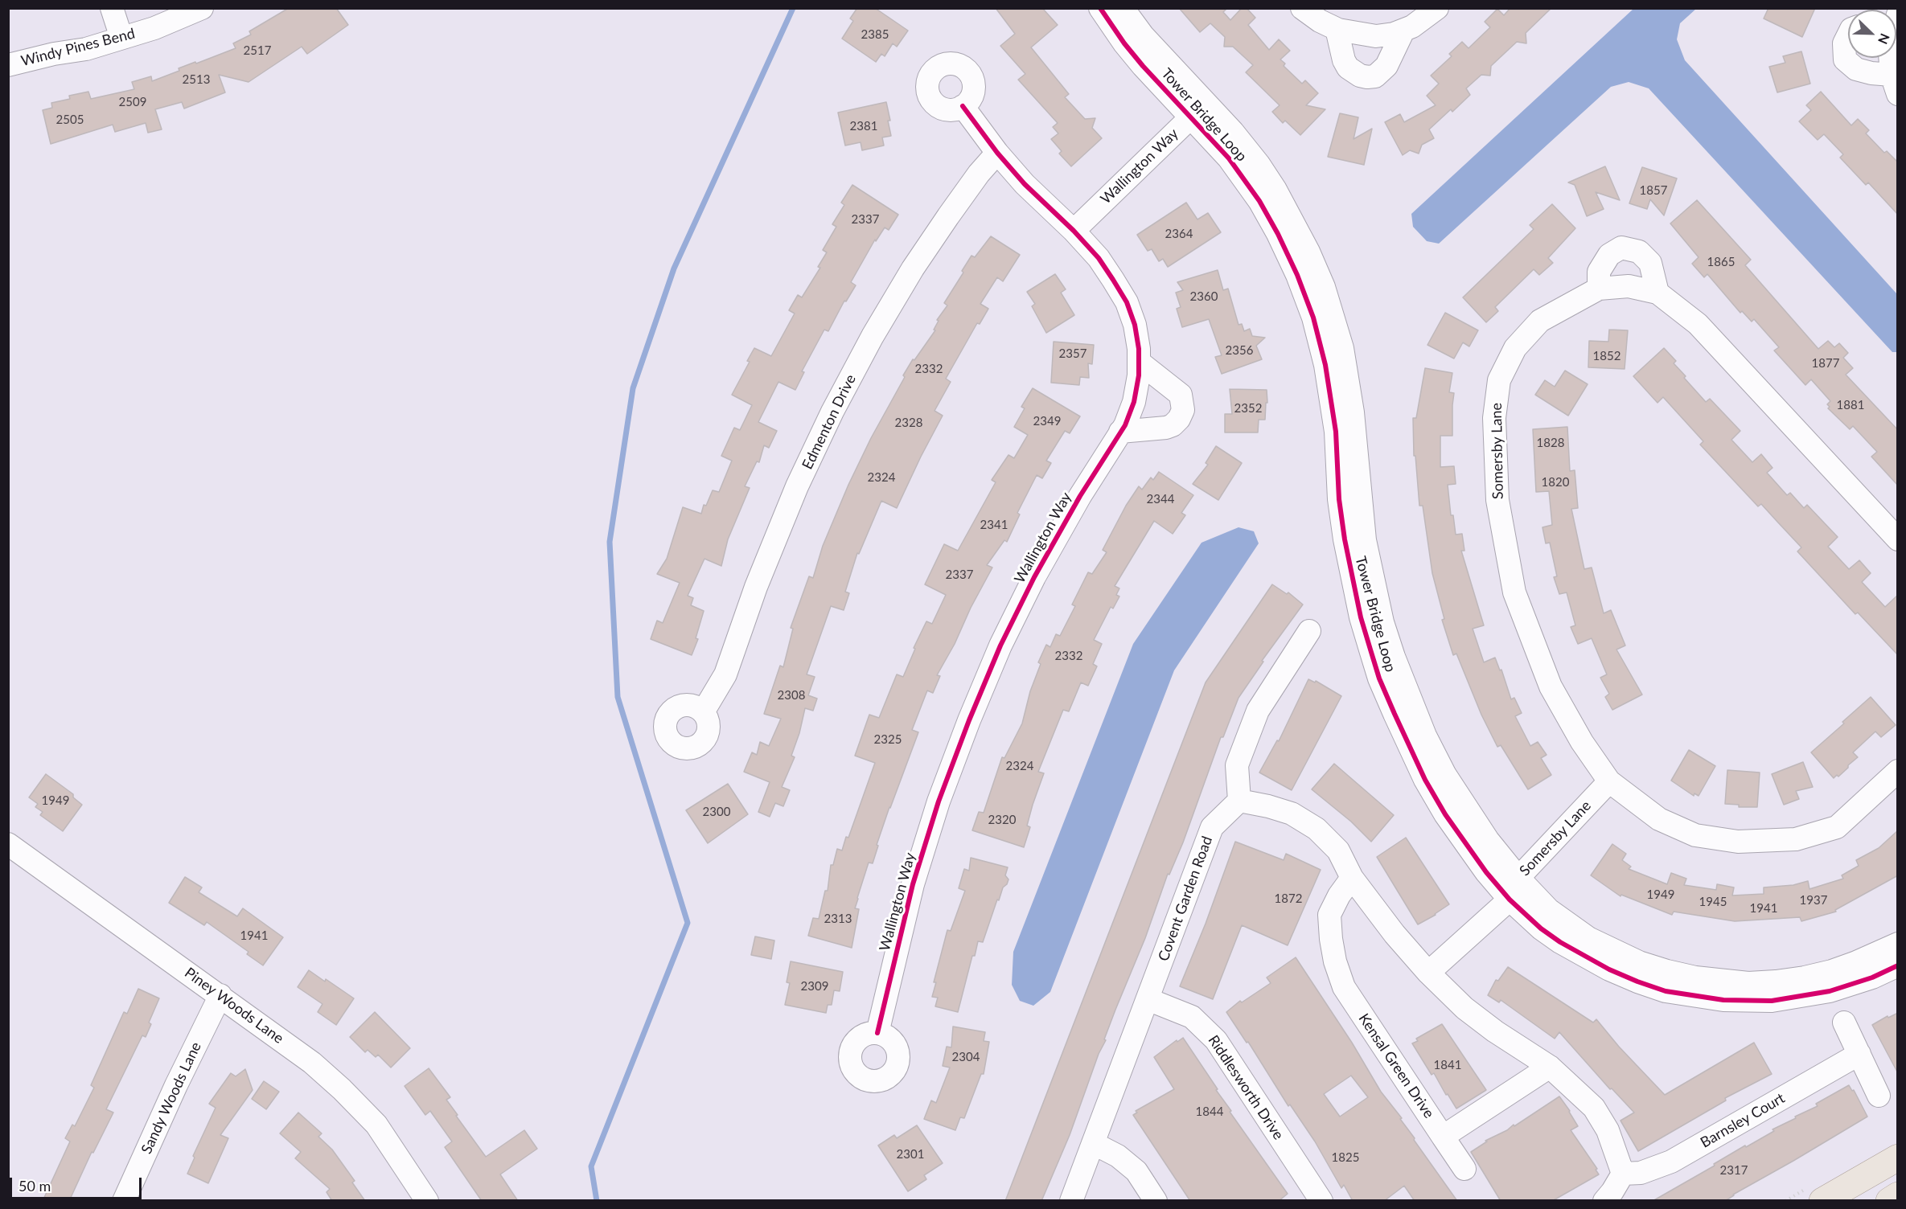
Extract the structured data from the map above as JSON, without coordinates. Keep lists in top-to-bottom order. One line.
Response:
{"streets":{"street":["Windy Pines Bend","Tower Bridge Loop","Wallington Way","Edmenton Drive","Somersby Lane","Covent Garden Road","Piney Woods Lane","Kensal Green Drive","Riddlesworth Drive","Sandy Woods Lane","Barnsley Court"]},"crossings":[["Tower Bridge Loop","Wallington Way"],["Tower Bridge Loop","Somersby Lane"],["Wallington Way","Edmenton Drive"],["Covent Garden Road","Riddlesworth Drive"],["Piney Woods Lane","Sandy Woods Lane"]],"house_numbers":["2385","2517","2513","2509","2505","2381","1857","2337","2364","1865","2360","2356","2357","1852","1877","2332","1881","2352","2349","2328","1828","2324","1820","2344","2341","2337","2332","2308","2325","2324","1949","2300","2320","1949","1872","1937","1945","1941","2313","1941","2309","2304","1841","1844","2301","1825","2317"],"scale_bar":"50 m","north":"bottom right"}
